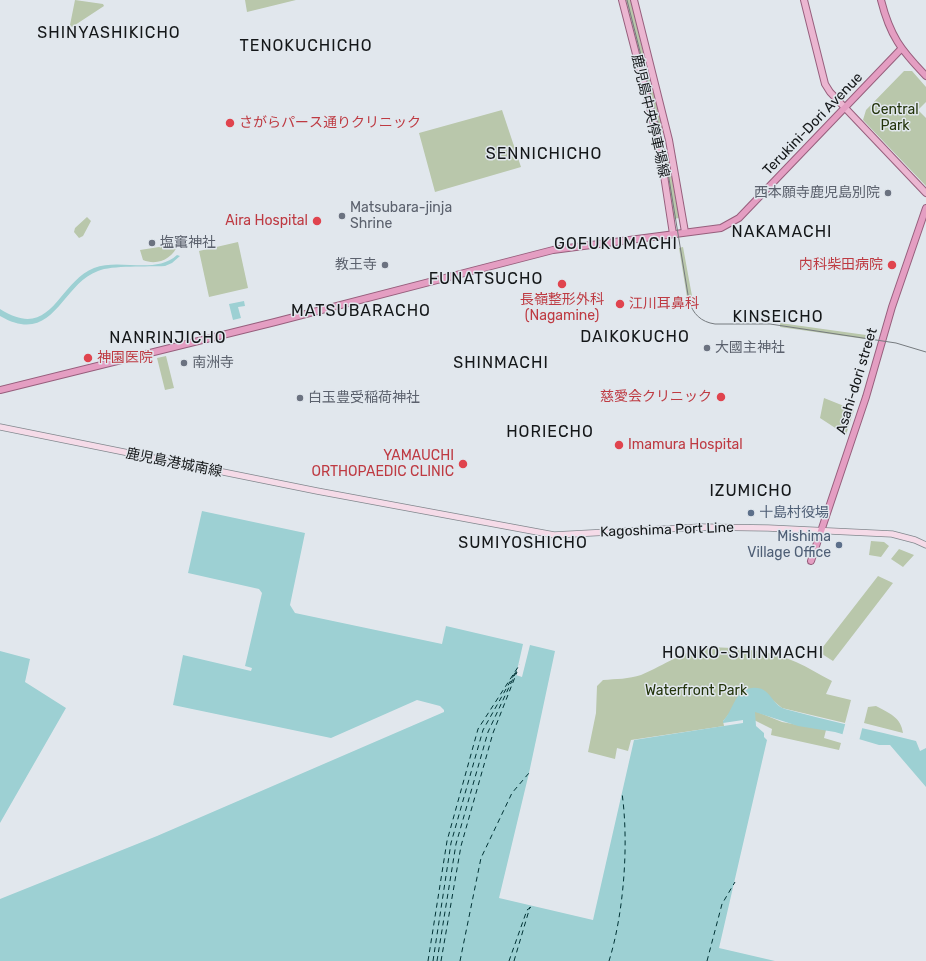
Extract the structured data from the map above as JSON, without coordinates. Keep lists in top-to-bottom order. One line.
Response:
{"streets":{"highway":["Terukini-Dori Avenue","Asahi-dori street"],"main road":["鹿児島中央停車場線","鹿児島港城南線","Kagoshima Port Line"]},"crossings":[["鹿児島中央停車場線","Terukini-Dori Avenue"],["Asahi-dori street","Kagoshima Port Line"],["鹿児島港城南線","Kagoshima Port Line"]],"districts":["SHINYASHIKICHO","TENOKUCHICHO","SENNICHICHO","NAKAMACHI","GOFUKUMACHI","FUNATSUCHO","MATSUBARACHO","KINSEICHO","DAIKOKUCHO","NANRINJICHO","SHINMACHI","HORIECHO","IZUMICHO","SUMIYOSHICHO","HONKO-SHINMACHI"],"parks":["Central Park","Waterfront Park"],"places":["さがらパース通りクリニック","西本願寺鹿児島別院","Matsubara-jinja Shrine","Aira Hospital","塩竃神社","教王寺","内科柴田病院","長嶺整形外科 (Nagamine)","江川耳鼻科","大國主神社","神園医院","南洲寺","慈愛会クリニック","白玉豊受稲荷神社","Imamura Hospital","YAMAUCHI ORTHOPAEDIC CLINIC","十島村役場","Mishima Village Office"]}
